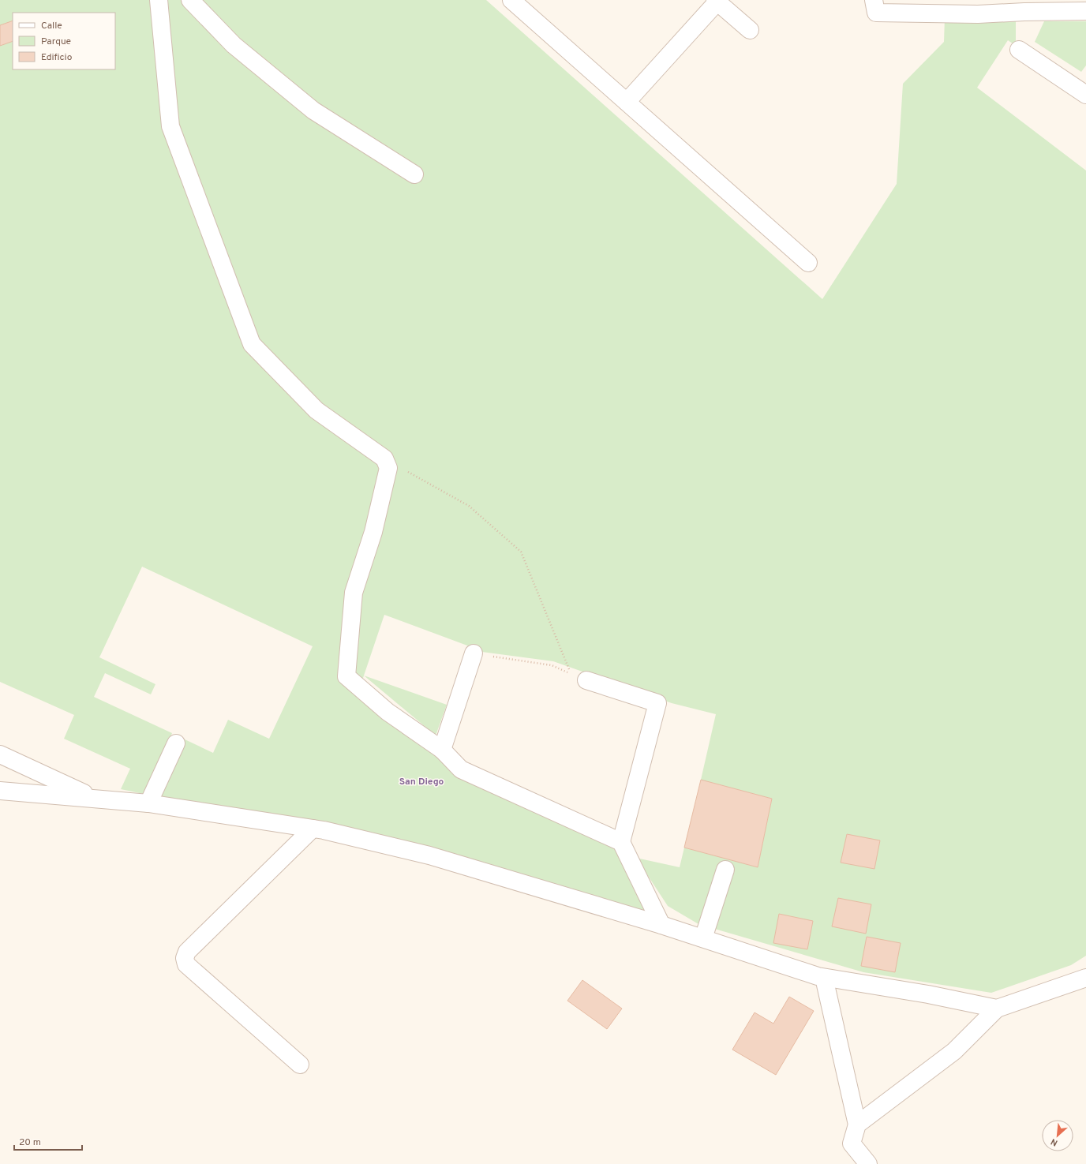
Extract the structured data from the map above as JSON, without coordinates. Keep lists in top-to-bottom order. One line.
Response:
{"districts":["San Diego"],"legend":["Calle","Parque","Edificio"],"scale_bar":"20 m","north":"bottom left"}
